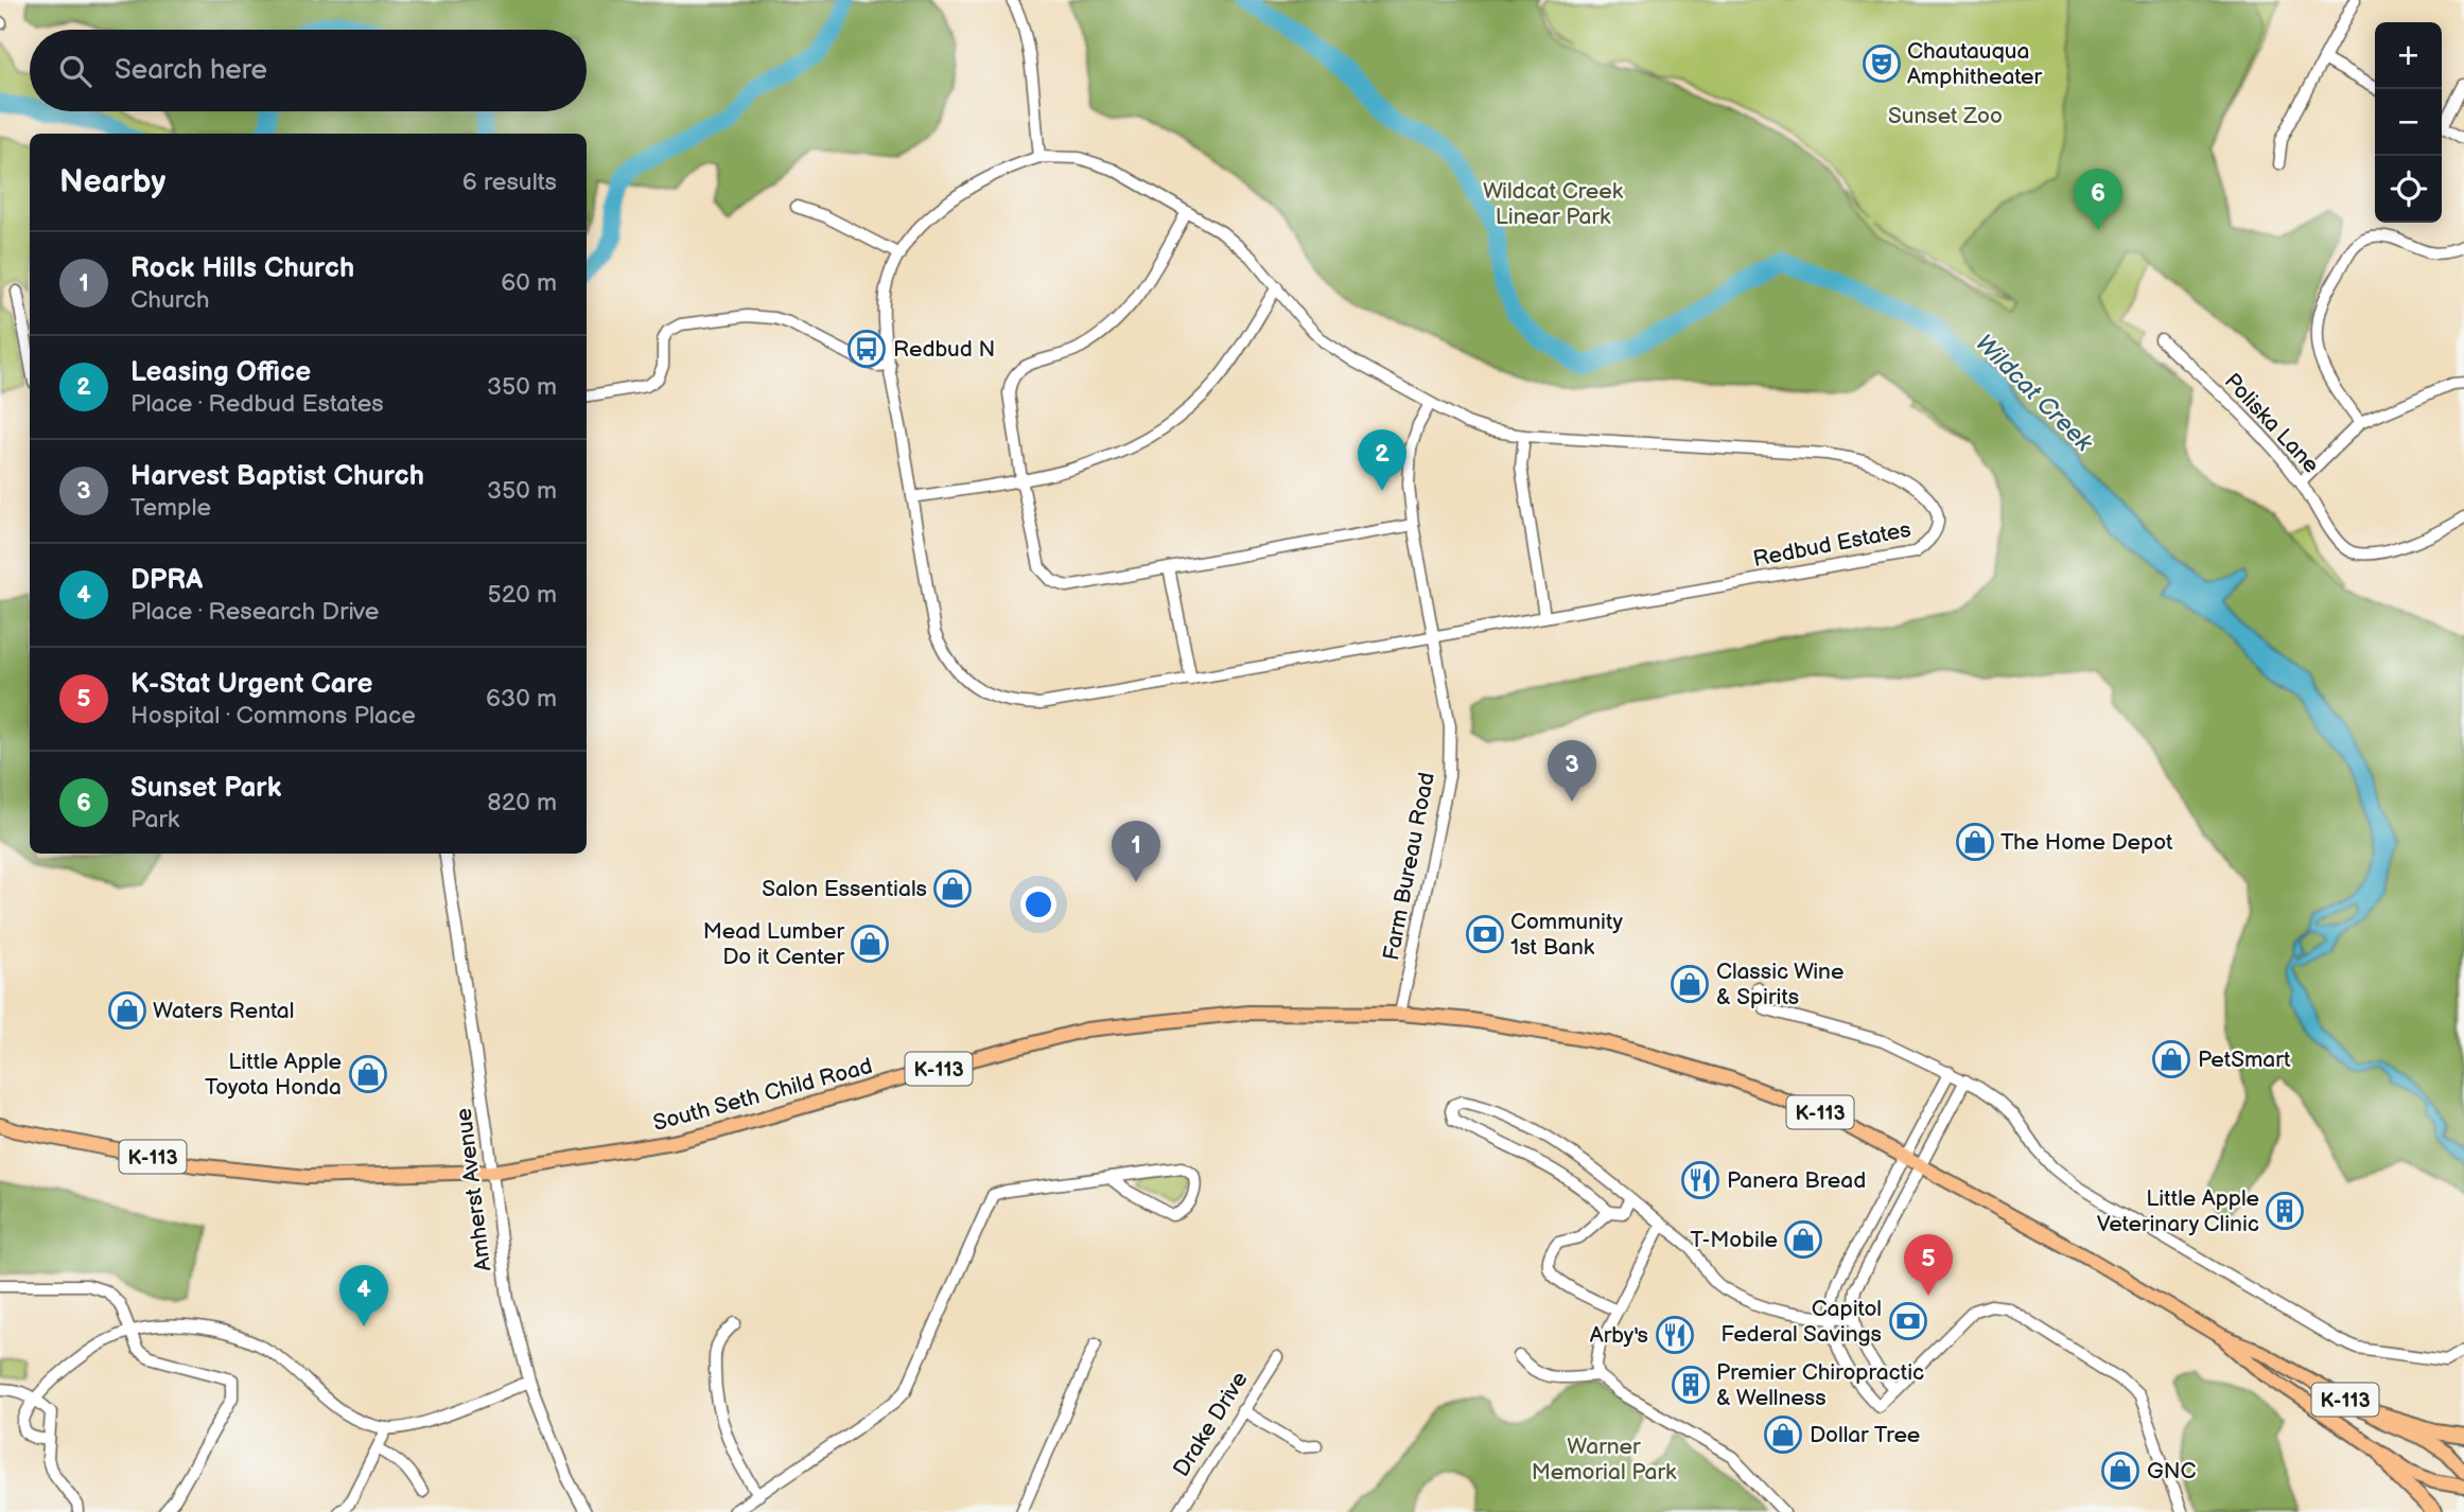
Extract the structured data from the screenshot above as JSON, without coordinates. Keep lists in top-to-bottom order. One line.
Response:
{"streets":{"main road":["K-113","South Seth Child Road"],"street":["Poliska Lane","Redbud Estates","Farm Bureau Road","Amherst Avenue","Drake Drive"]},"crossings":[["Redbud Estates","Farm Bureau Road"],["Farm Bureau Road","South Seth Child Road"],["South Seth Child Road","Amherst Avenue"]],"water":["Wildcat Creek"],"parks":["Sunset Zoo","Wildcat Creek Linear Park","Warner Memorial Park"],"places":{"theatre":["Chautauqua Amphitheater"],"bus stop":["Redbud N"],"shop":["The Home Depot","Salon Essentials","Mead Lumber Do it Center","Classic Wine & Spirits","Waters Rental","PetSmart","Little Apple Toyota Honda","T-Mobile","Dollar Tree","GNC"],"bank":["Community 1st Bank","Capitol Federal Savings"],"restaurant":["Panera Bread","Arby's"],"building":["Little Apple Veterinary Clinic","Premier Chiropractic & Wellness"]},"page":{"map_buttons":["+","−"],"search":"Search here","heading":["Nearby","6 results"],"pins":["6","2","3","1","5","4"],"list":[{"mark":"1","name":"Rock Hills Church","note":"Church","value":"60 m"},{"mark":"2","name":"Leasing Office","note":"Place · Redbud Estates","value":"350 m"},{"mark":"3","name":"Harvest Baptist Church","note":"Temple","value":"350 m"},{"mark":"4","name":"DPRA","note":"Place · Research Drive","value":"520 m"},{"mark":"5","name":"K-Stat Urgent Care","note":"Hospital · Commons Place","value":"630 m"},{"mark":"6","name":"Sunset Park","note":"Park","value":"820 m"}]}}
